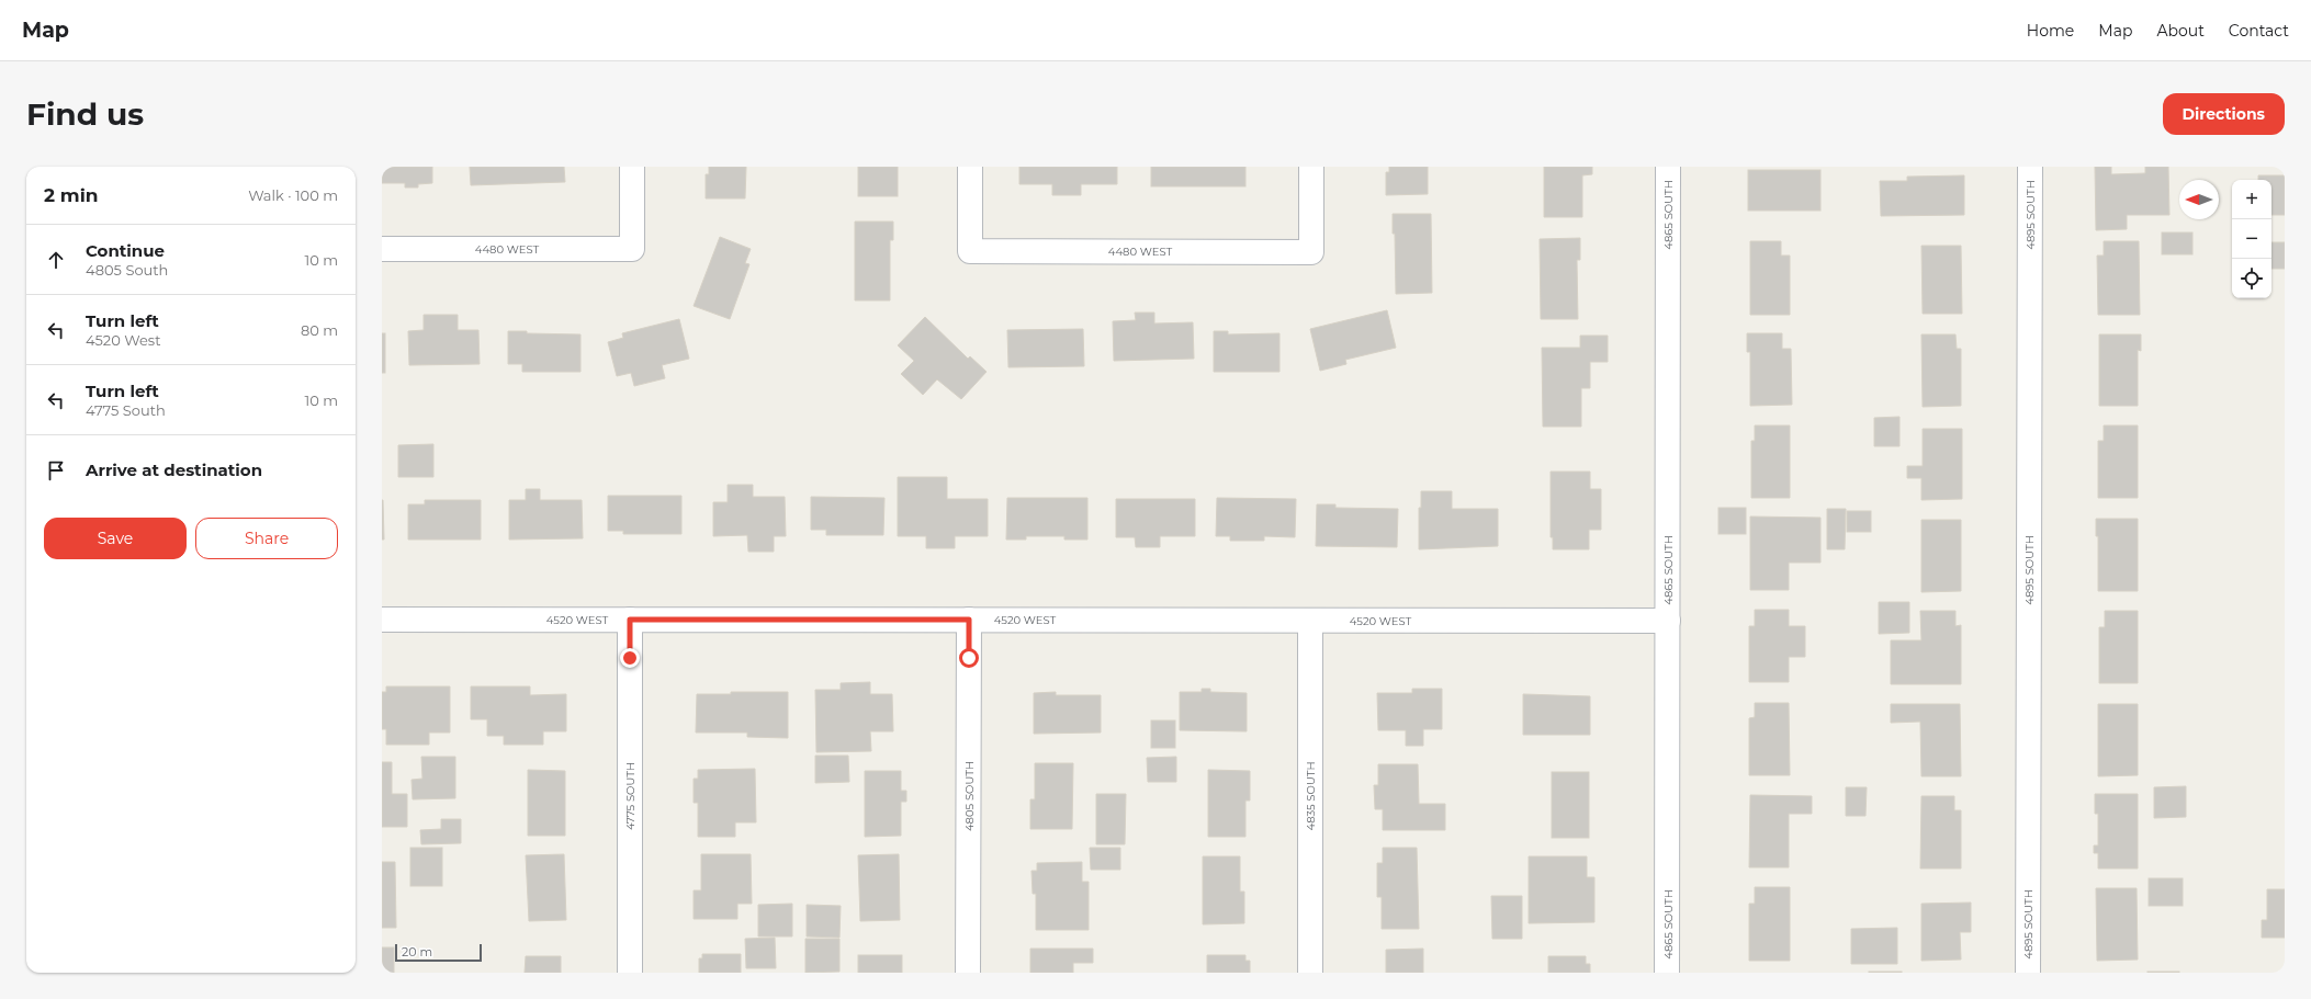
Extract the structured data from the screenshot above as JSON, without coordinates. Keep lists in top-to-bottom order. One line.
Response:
{"streets":{"street":["4865 SOUTH","4895 SOUTH","4480 WEST","4520 WEST","4775 SOUTH","4805 SOUTH","4835 SOUTH"]},"crossings":[["4865 SOUTH","4520 WEST"],["4520 WEST","4775 SOUTH"],["4520 WEST","4805 SOUTH"],["4520 WEST","4835 SOUTH"]],"scale_bar":"20 m","north":"left","page":{"header":"Map","nav":["Home","Map","About","Contact"],"buttons":["Directions",["Save","Share"]],"title":"Find us","heading":["2 min","Walk · 100 m"],"map_buttons":["+","−"],"list":[["Continue","4805 South","10 m"],["Turn left","4520 West","80 m"],["Turn left","4775 South","10 m"],"Arrive at destination"],"scale":"20 m"}}
